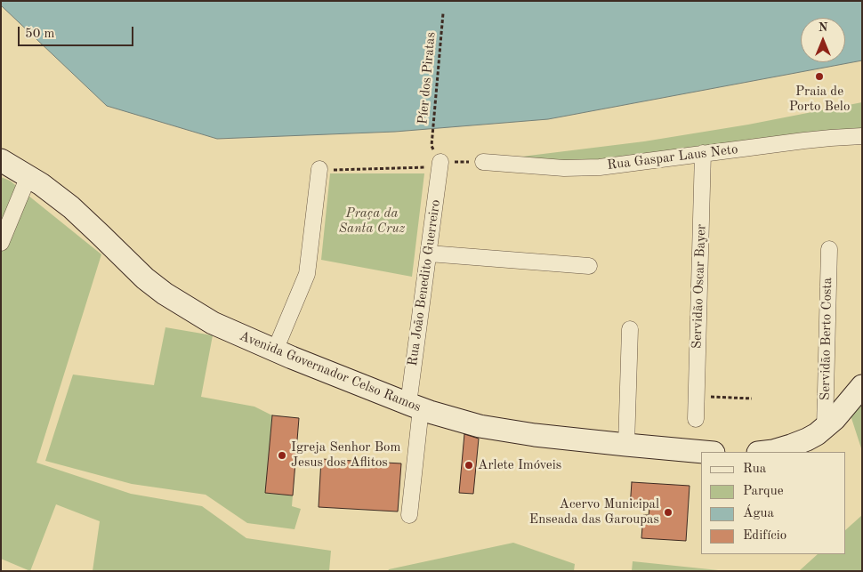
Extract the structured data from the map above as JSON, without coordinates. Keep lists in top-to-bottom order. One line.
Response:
{"streets":{"main road":["Avenida Governador Celso Ramos"],"street":["Rua Gaspar Laus Neto","Rua João Benedito Guerreiro","Servidão Oscar Bayer","Servidão Berto Costa"],"path":["Píer dos Piratas"]},"crossings":[["Rua Gaspar Laus Neto","Servidão Oscar Bayer"],["Rua João Benedito Guerreiro","Avenida Governador Celso Ramos"]],"parks":["Praça da Santa Cruz"],"places":["Praia de Porto Belo","Igreja Senhor Bom Jesus dos Aflitos","Arlete Imóveis","Acervo Municipal Enseada das Garoupas"],"legend":["Rua","Parque","Água","Edifício"],"scale_bar":"50 m","north":"top"}
